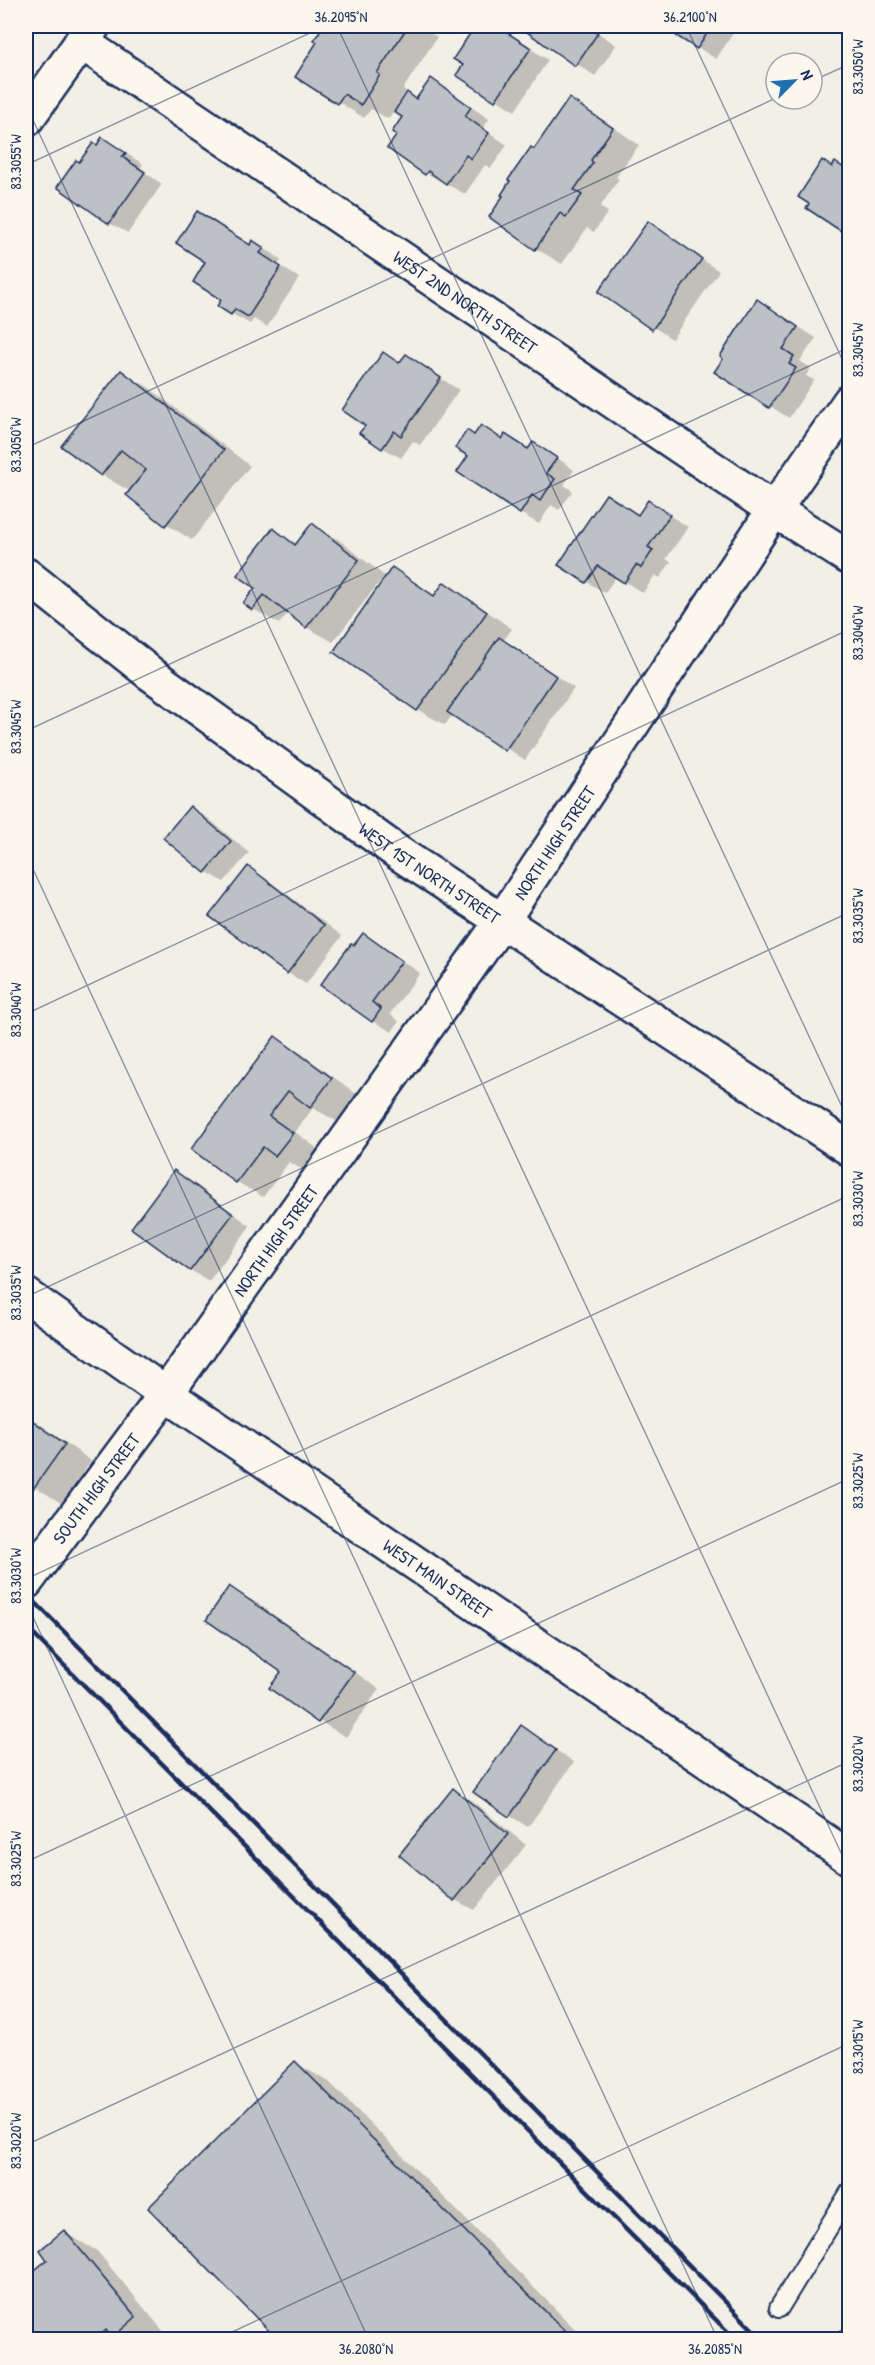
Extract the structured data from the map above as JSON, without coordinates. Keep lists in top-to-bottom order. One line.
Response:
{"streets":{"street":["WEST 2ND NORTH STREET","NORTH HIGH STREET","WEST 1ST NORTH STREET","SOUTH HIGH STREET","WEST MAIN STREET"]},"crossings":[["WEST 2ND NORTH STREET","NORTH HIGH STREET"],["NORTH HIGH STREET","WEST 1ST NORTH STREET"],["NORTH HIGH STREET","SOUTH HIGH STREET"],["NORTH HIGH STREET","WEST MAIN STREET"],["SOUTH HIGH STREET","WEST MAIN STREET"]],"north":"top right","coordinates":["36.2095°N","36.2100°N","83.3050°W","83.3055°W","83.3045°W","83.3040°W","83.3035°W","83.3030°W","83.3025°W","83.3020°W","83.3015°W","36.2080°N","36.2085°N"]}
